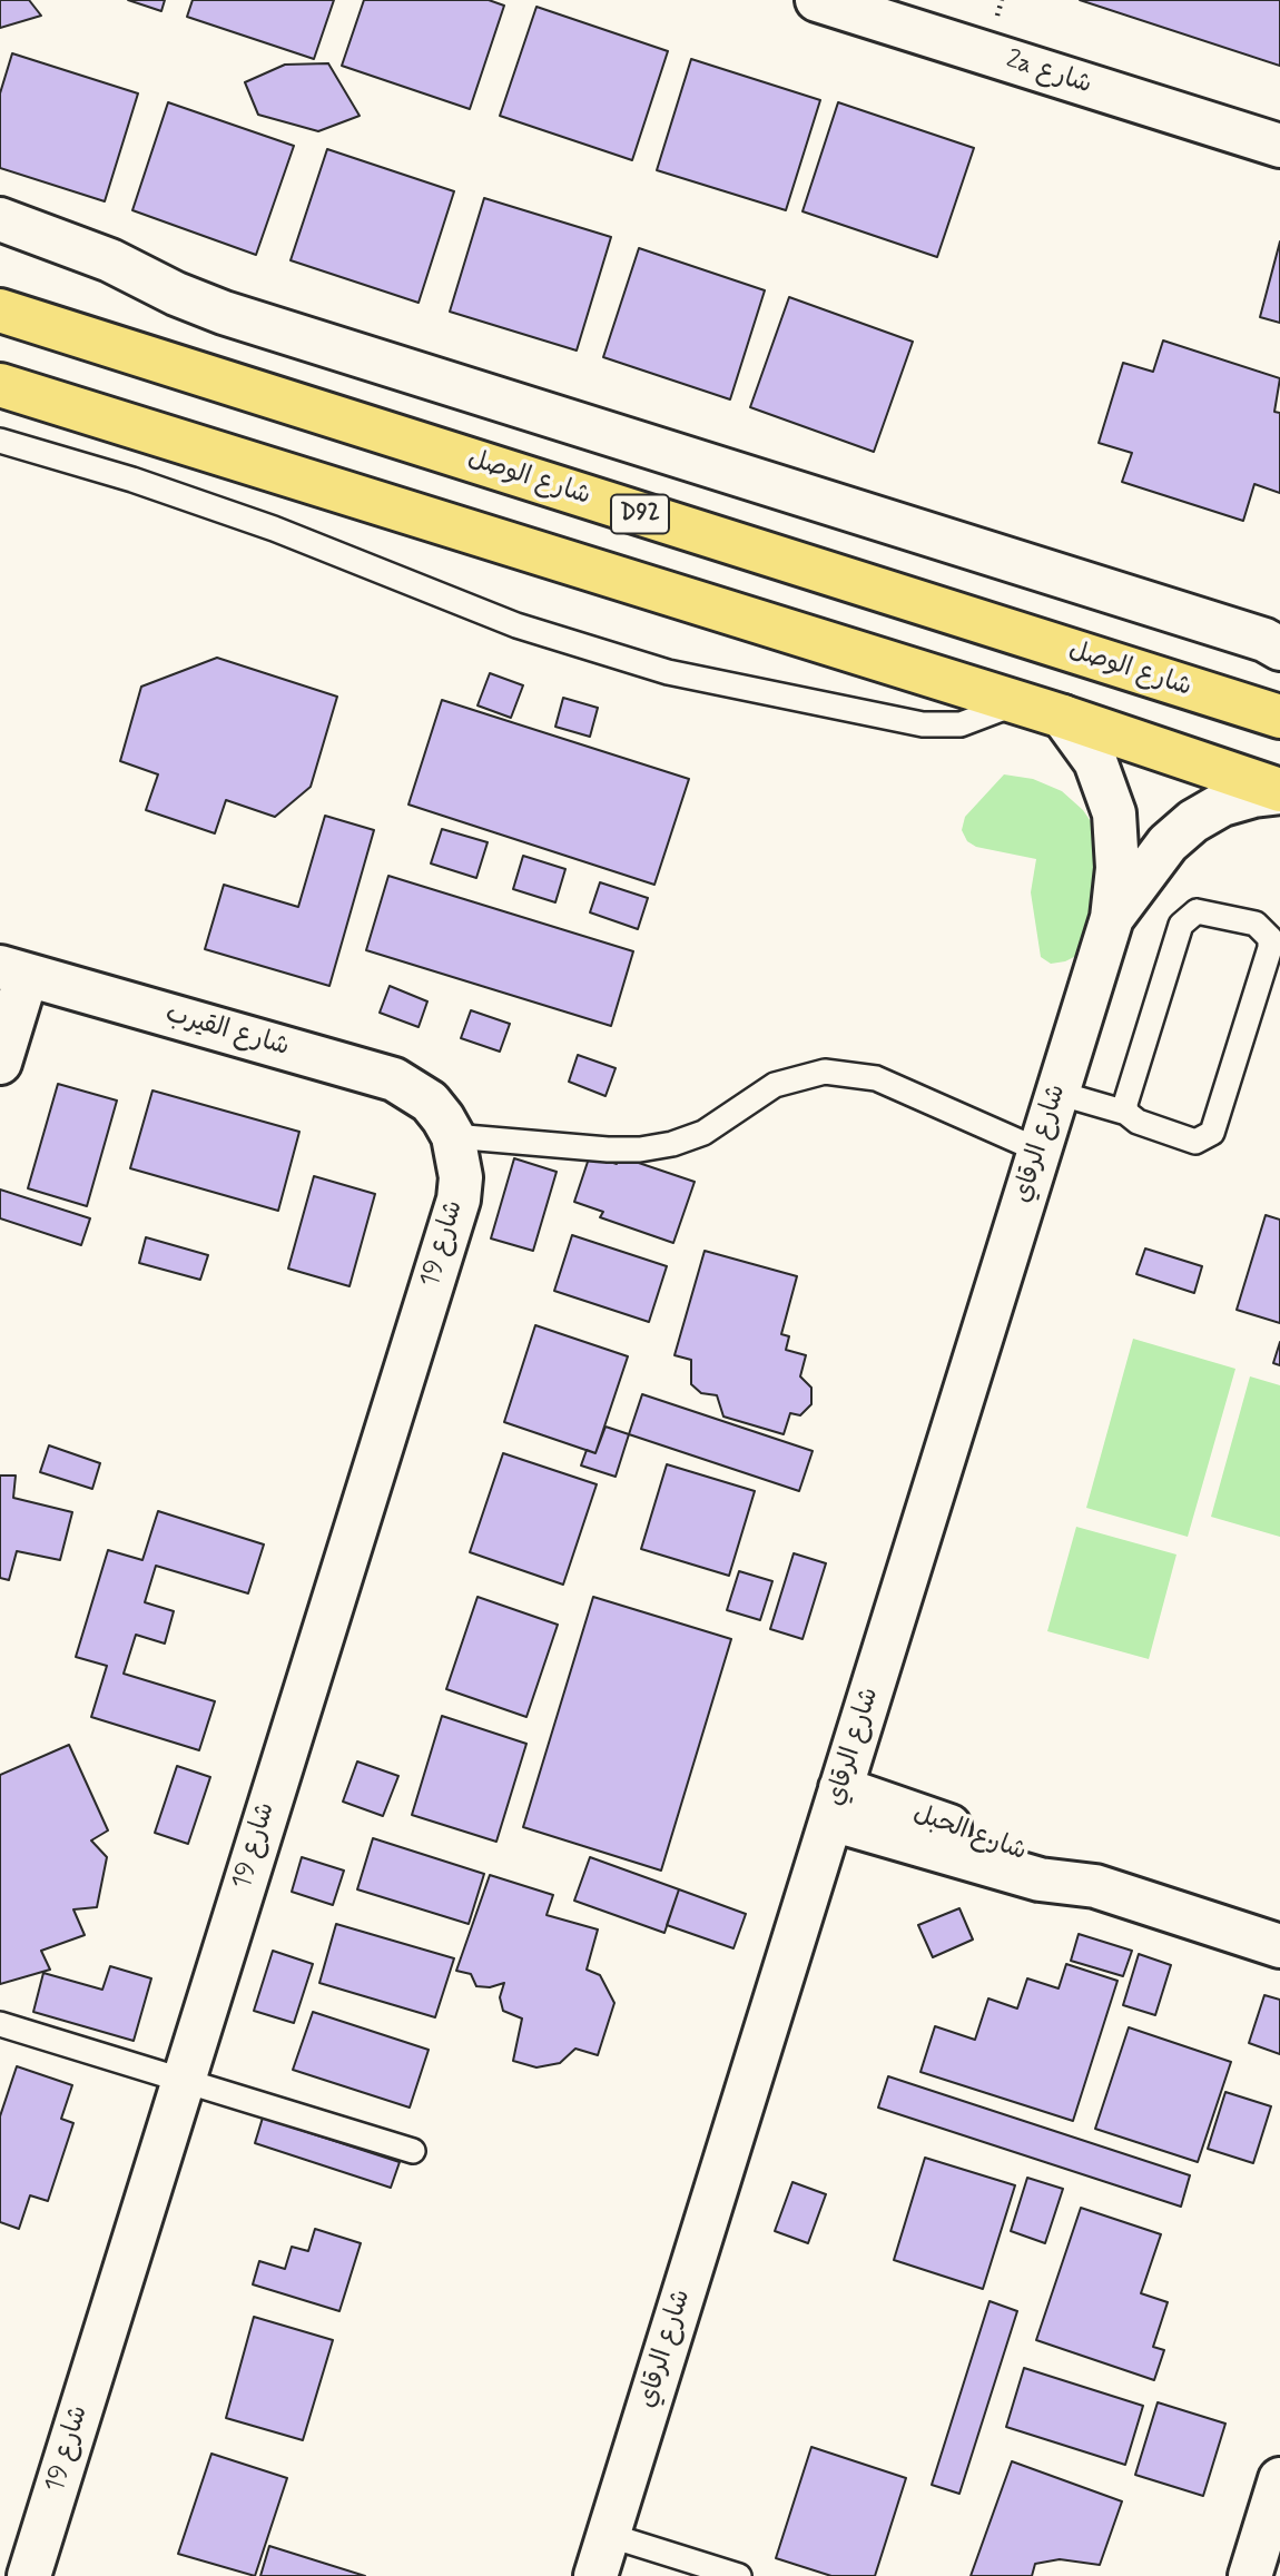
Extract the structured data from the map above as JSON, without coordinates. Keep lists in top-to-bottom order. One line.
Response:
{"streets":{"main road":["شارع الوصل","D92"],"street":["2a شارع","شارع القيرب","شارع الرقاي","شارع 19","شارع الحبل"]},"crossings":[["شارع القيرب","شارع 19"],["شارع الرقاي","شارع الحبل"]]}
